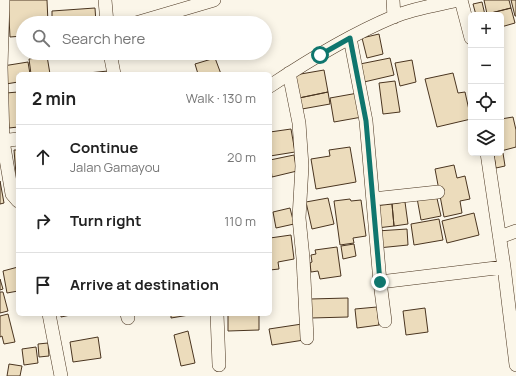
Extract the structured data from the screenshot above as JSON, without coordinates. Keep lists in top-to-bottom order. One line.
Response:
{"page":{"map_buttons":["+","−"],"search":"Search here","heading":["2 min","Walk · 130 m"],"list":[["Continue","Jalan Gamayou","20 m"],["Turn right","110 m"],"Arrive at destination"]}}
